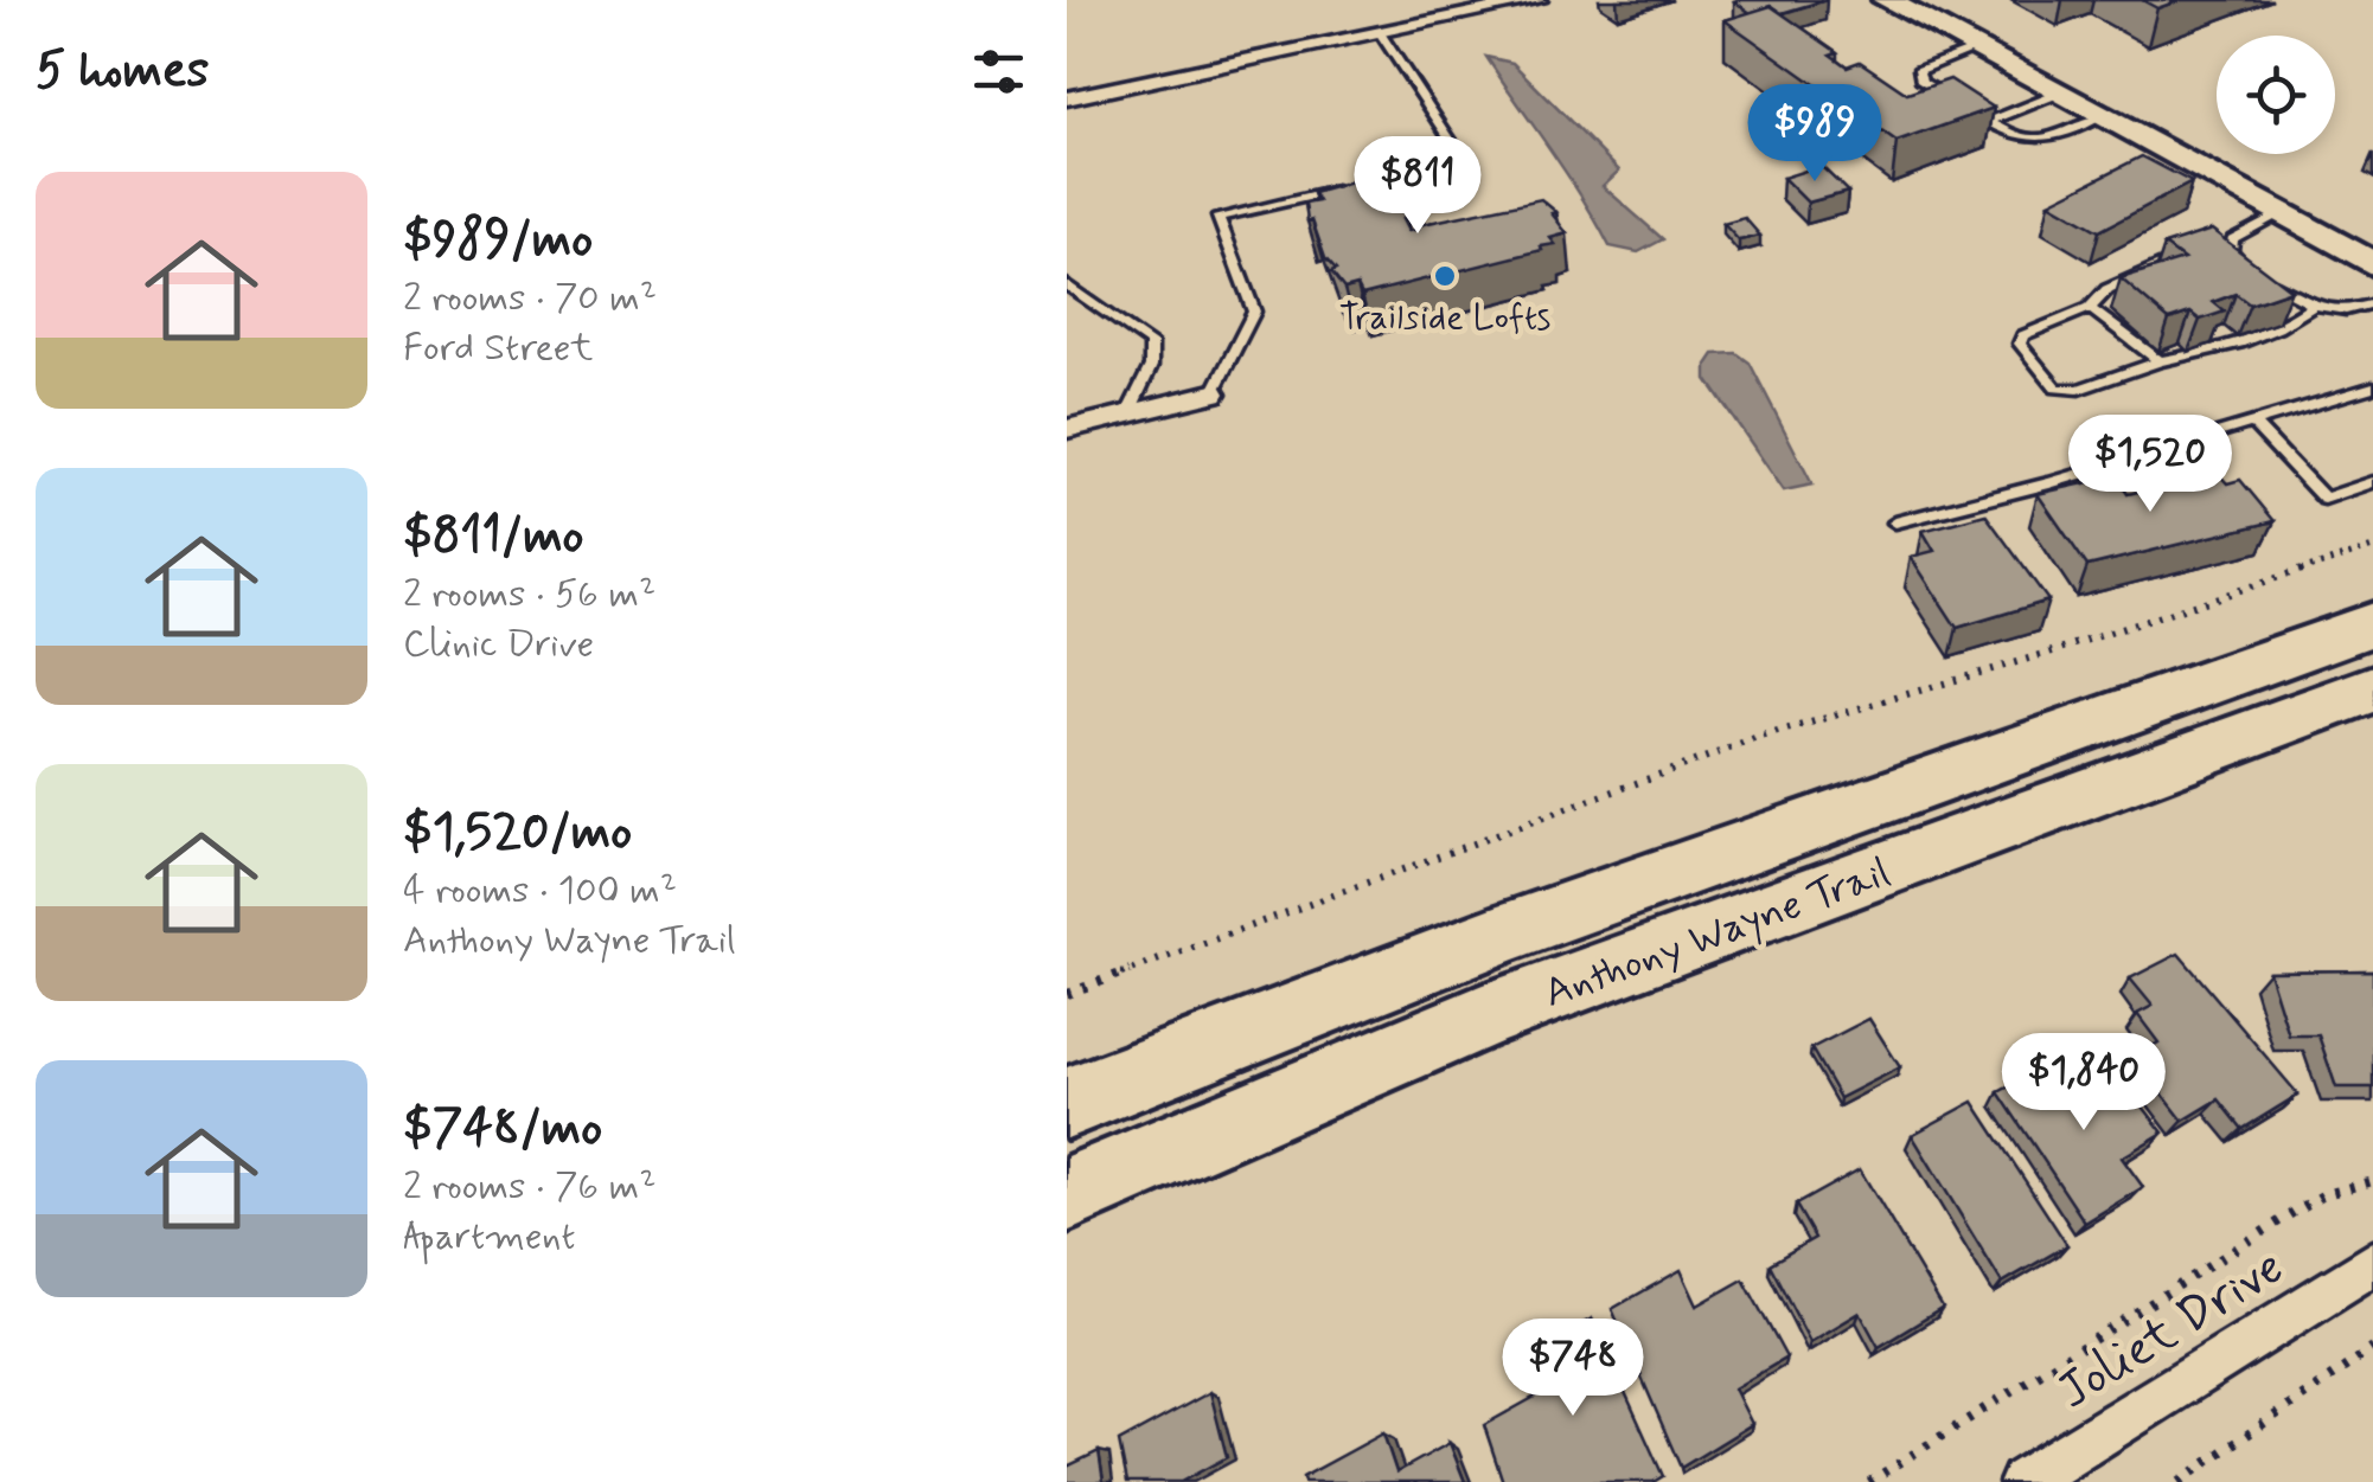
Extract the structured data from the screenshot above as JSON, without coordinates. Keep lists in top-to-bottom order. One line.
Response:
{"streets":{"highway":["Anthony Wayne Trail"],"street":["Joliet Drive"]},"places":["Trailside Lofts"],"page":{"heading":"5 homes","price":["$989","$811","$1,520","$1,840","$748"],"list":[{"name":"$989/mo","note":"2 rooms · 70 m² · Ford Street"},{"name":"$811/mo","note":"2 rooms · 56 m² · Clinic Drive"},{"name":"$1,520/mo","note":"4 rooms · 100 m² · Anthony Wayne Trail"},{"name":"$748/mo","note":"2 rooms · 76 m² · Apartment"}]}}
